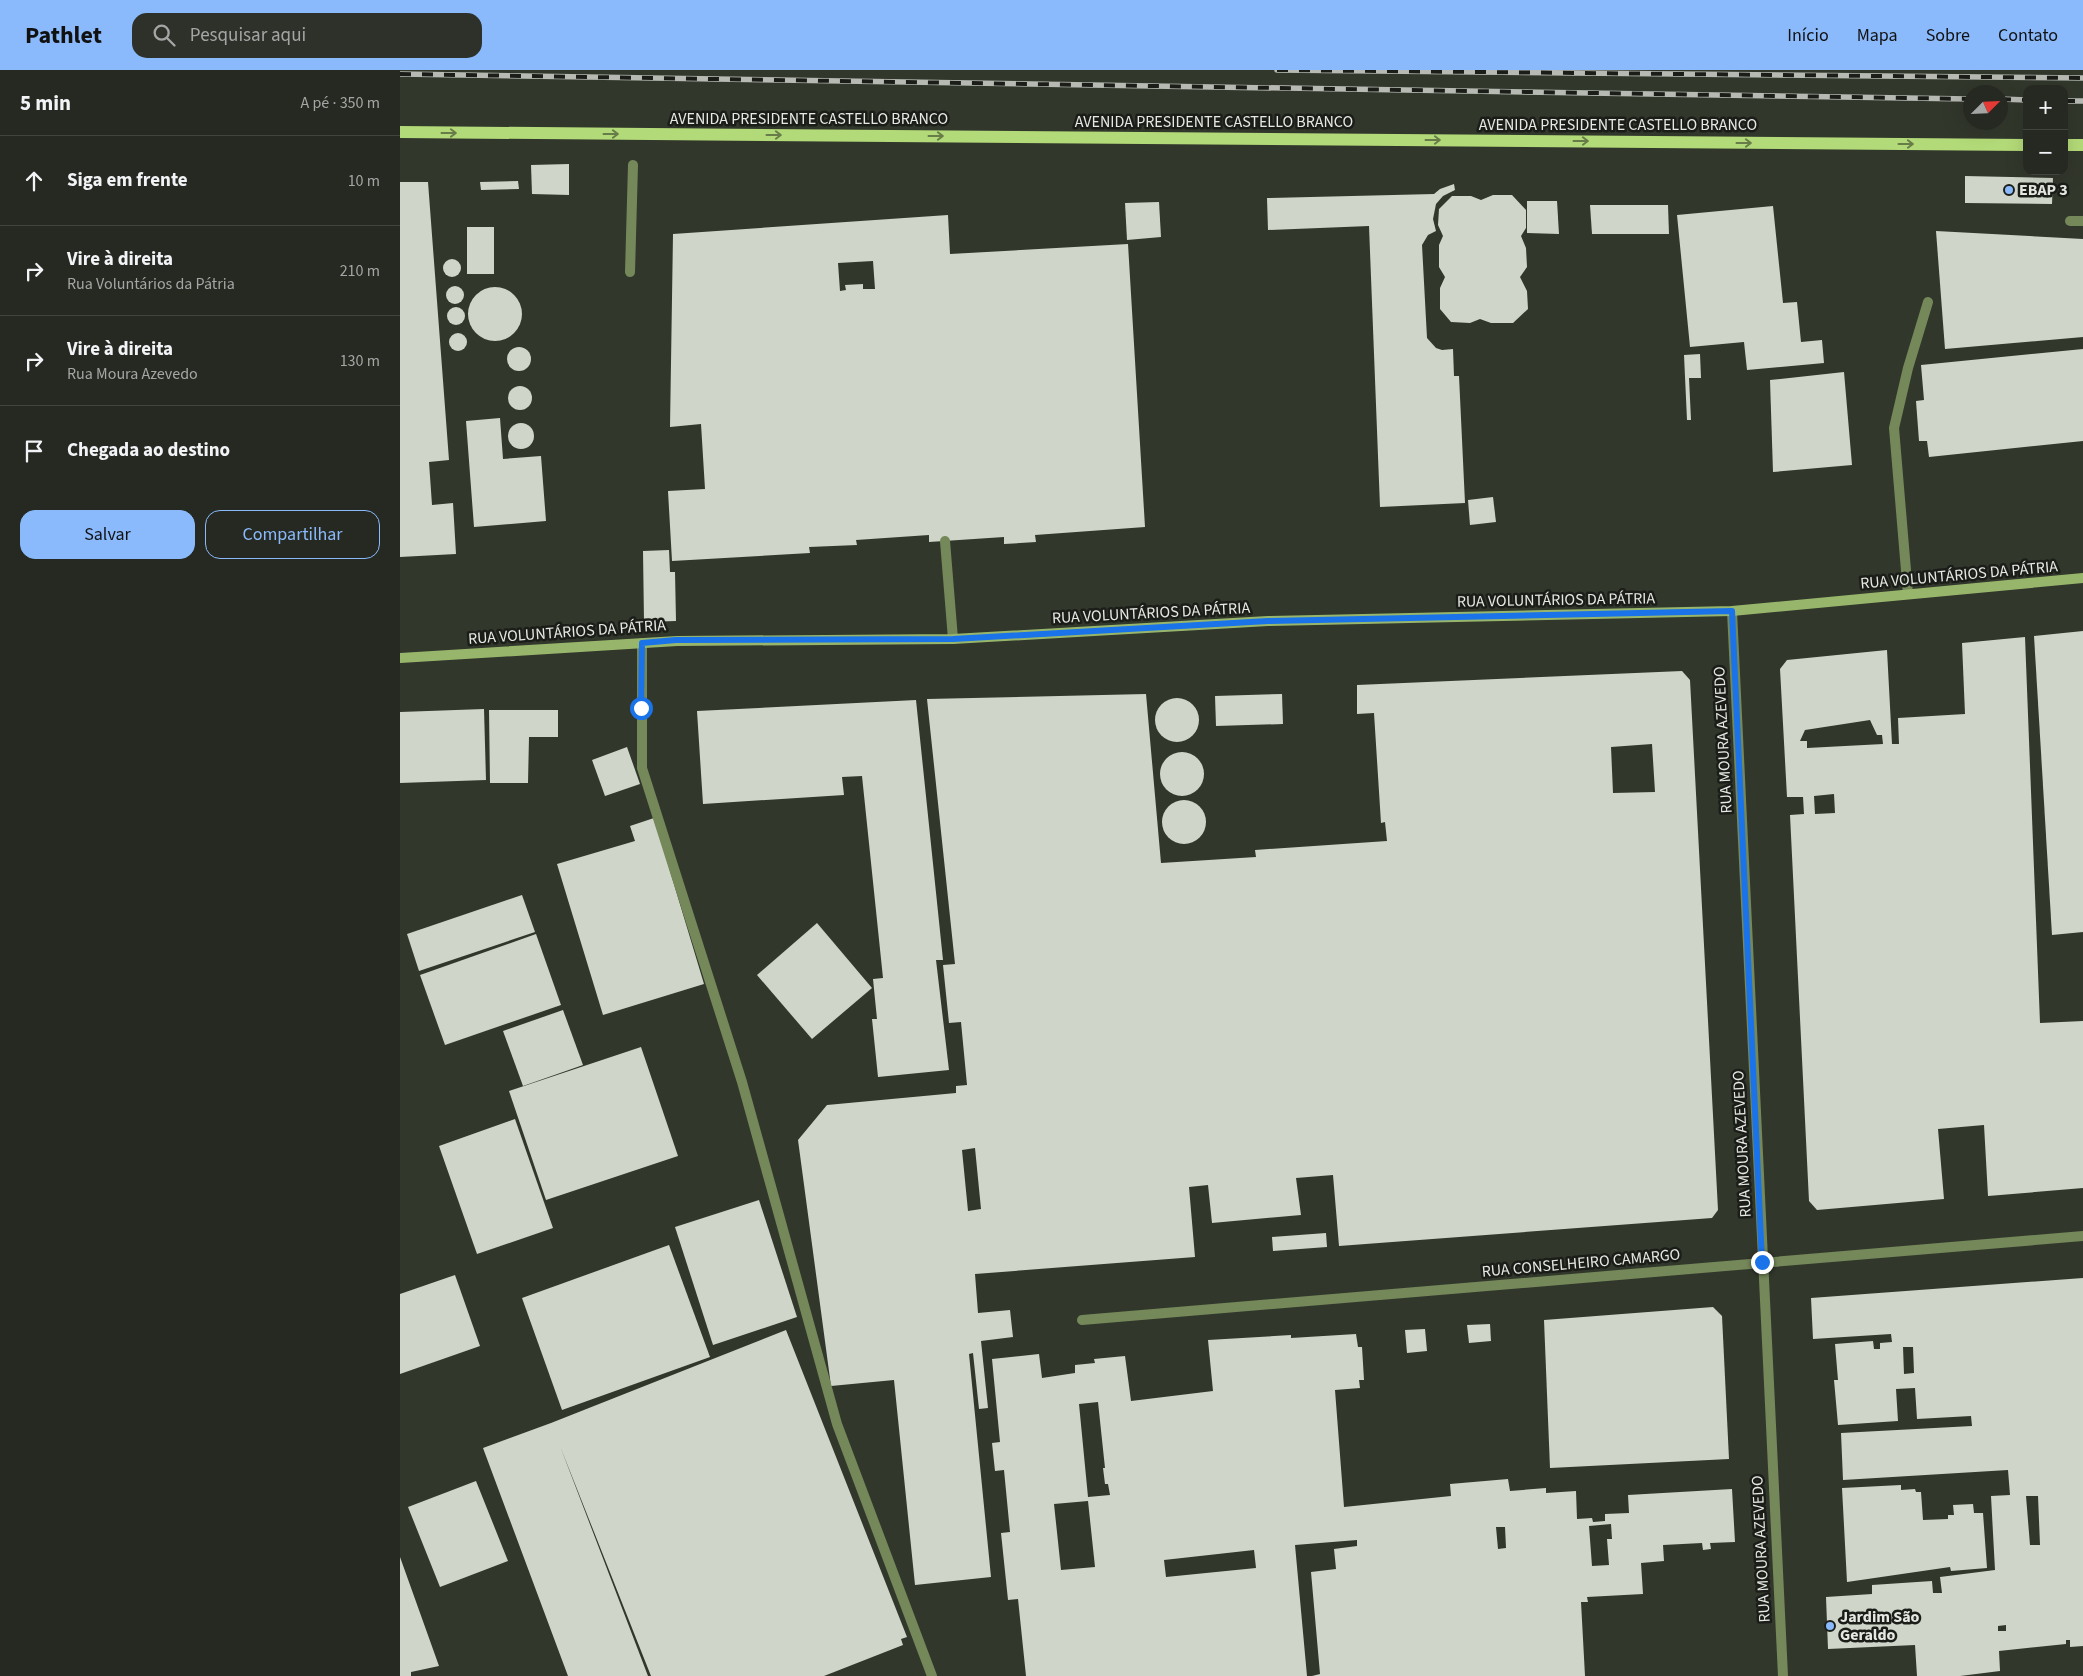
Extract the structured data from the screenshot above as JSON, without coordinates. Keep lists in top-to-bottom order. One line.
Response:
{"streets":{"main road":["AVENIDA PRESIDENTE CASTELLO BRANCO","RUA VOLUNTÁRIOS DA PÁTRIA"],"street":["RUA MOURA AZEVEDO","RUA CONSELHEIRO CAMARGO"]},"crossings":[["RUA VOLUNTÁRIOS DA PÁTRIA","RUA MOURA AZEVEDO"],["RUA MOURA AZEVEDO","RUA CONSELHEIRO CAMARGO"]],"one_way":["AVENIDA PRESIDENTE CASTELLO BRANCO"],"places":["EBAP 3","Jardim São Geraldo"],"north":"top right","page":{"header":"Pathlet","search":"Pesquisar aqui","nav":["Início","Mapa","Sobre","Contato"],"heading":["5 min","A pé · 350 m"],"map_buttons":["+","−"],"list":[["Siga em frente","10 m"],["Vire à direita","Rua Voluntários da Pátria","210 m"],["Vire à direita","Rua Moura Azevedo","130 m"],"Chegada ao destino"],"buttons":["Salvar","Compartilhar"]}}
